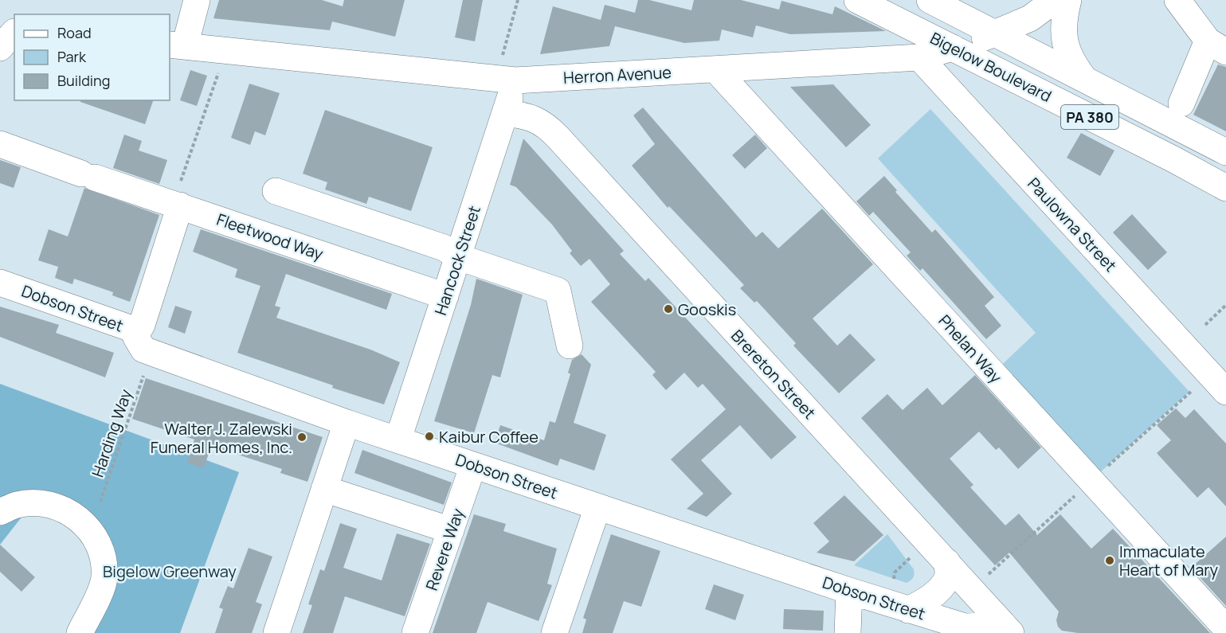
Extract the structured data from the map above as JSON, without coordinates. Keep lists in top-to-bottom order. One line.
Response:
{"streets":{"street":["Bigelow Boulevard","Herron Avenue","PA 380","Paulowna Street","Fleetwood Way","Hancock Street","Dobson Street","Phelan Way","Brereton Street","Revere Way"],"path":["Harding Way"]},"crossings":[["Bigelow Boulevard","Herron Avenue"],["Herron Avenue","Paulowna Street"],["Herron Avenue","Hancock Street"],["Herron Avenue","Phelan Way"],["Fleetwood Way","Hancock Street"],["Hancock Street","Dobson Street"],["Hancock Street","Brereton Street"],["Dobson Street","Brereton Street"],["Dobson Street","Revere Way"]],"parks":["Bigelow Greenway"],"places":["Gooskis","Kaibur Coffee","Walter J. Zalewski Funeral Homes, Inc.","Immaculate Heart of Mary"],"legend":["Road","Park","Building"]}
